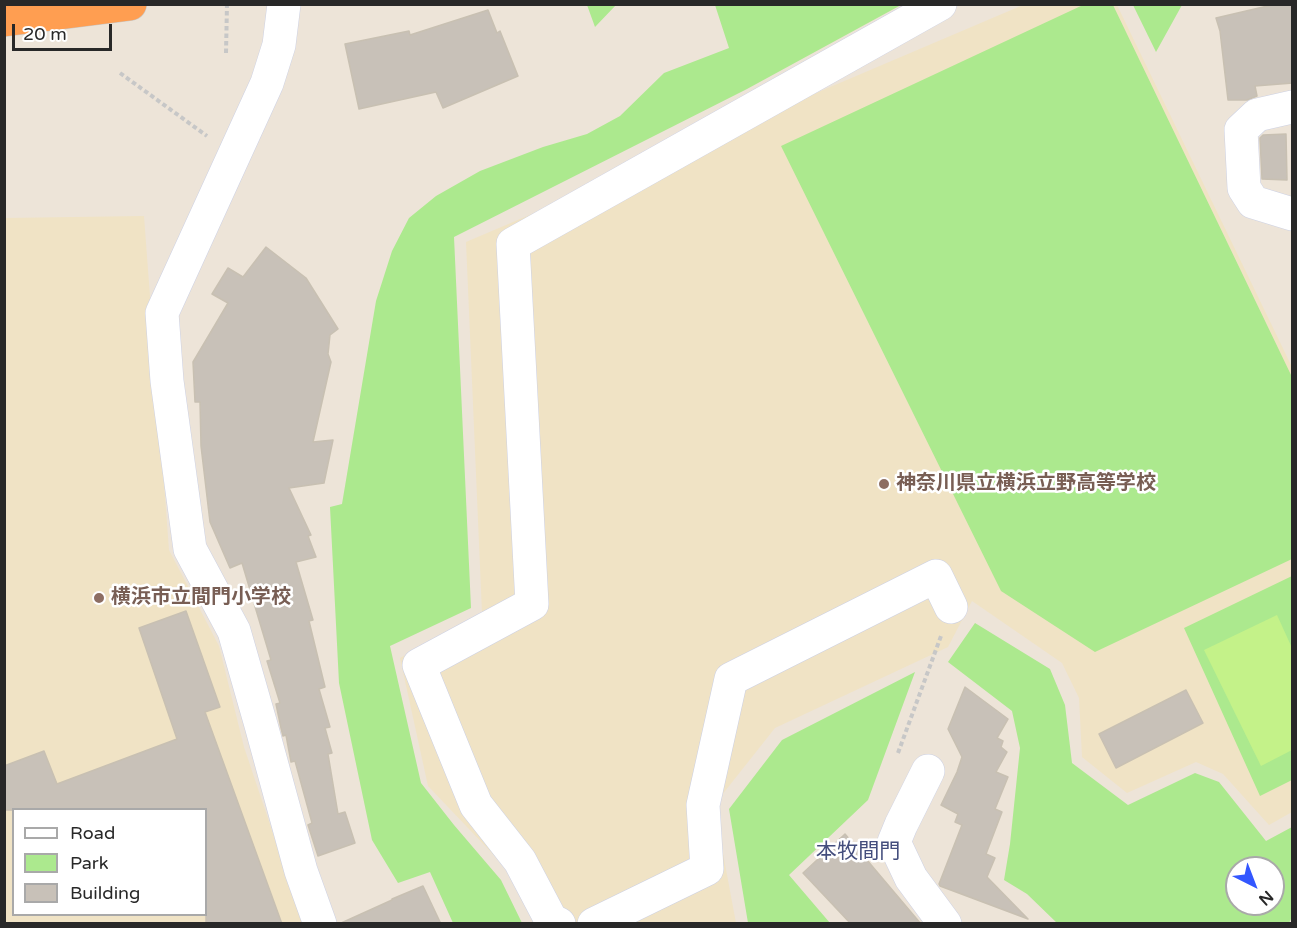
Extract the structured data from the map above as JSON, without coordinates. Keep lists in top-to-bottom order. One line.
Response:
{"districts":["本牧間門"],"places":["神奈川県立横浜立野高等学校","横浜市立間門小学校"],"legend":["Road","Park","Building"],"scale_bar":"20 m","north":"bottom right"}
